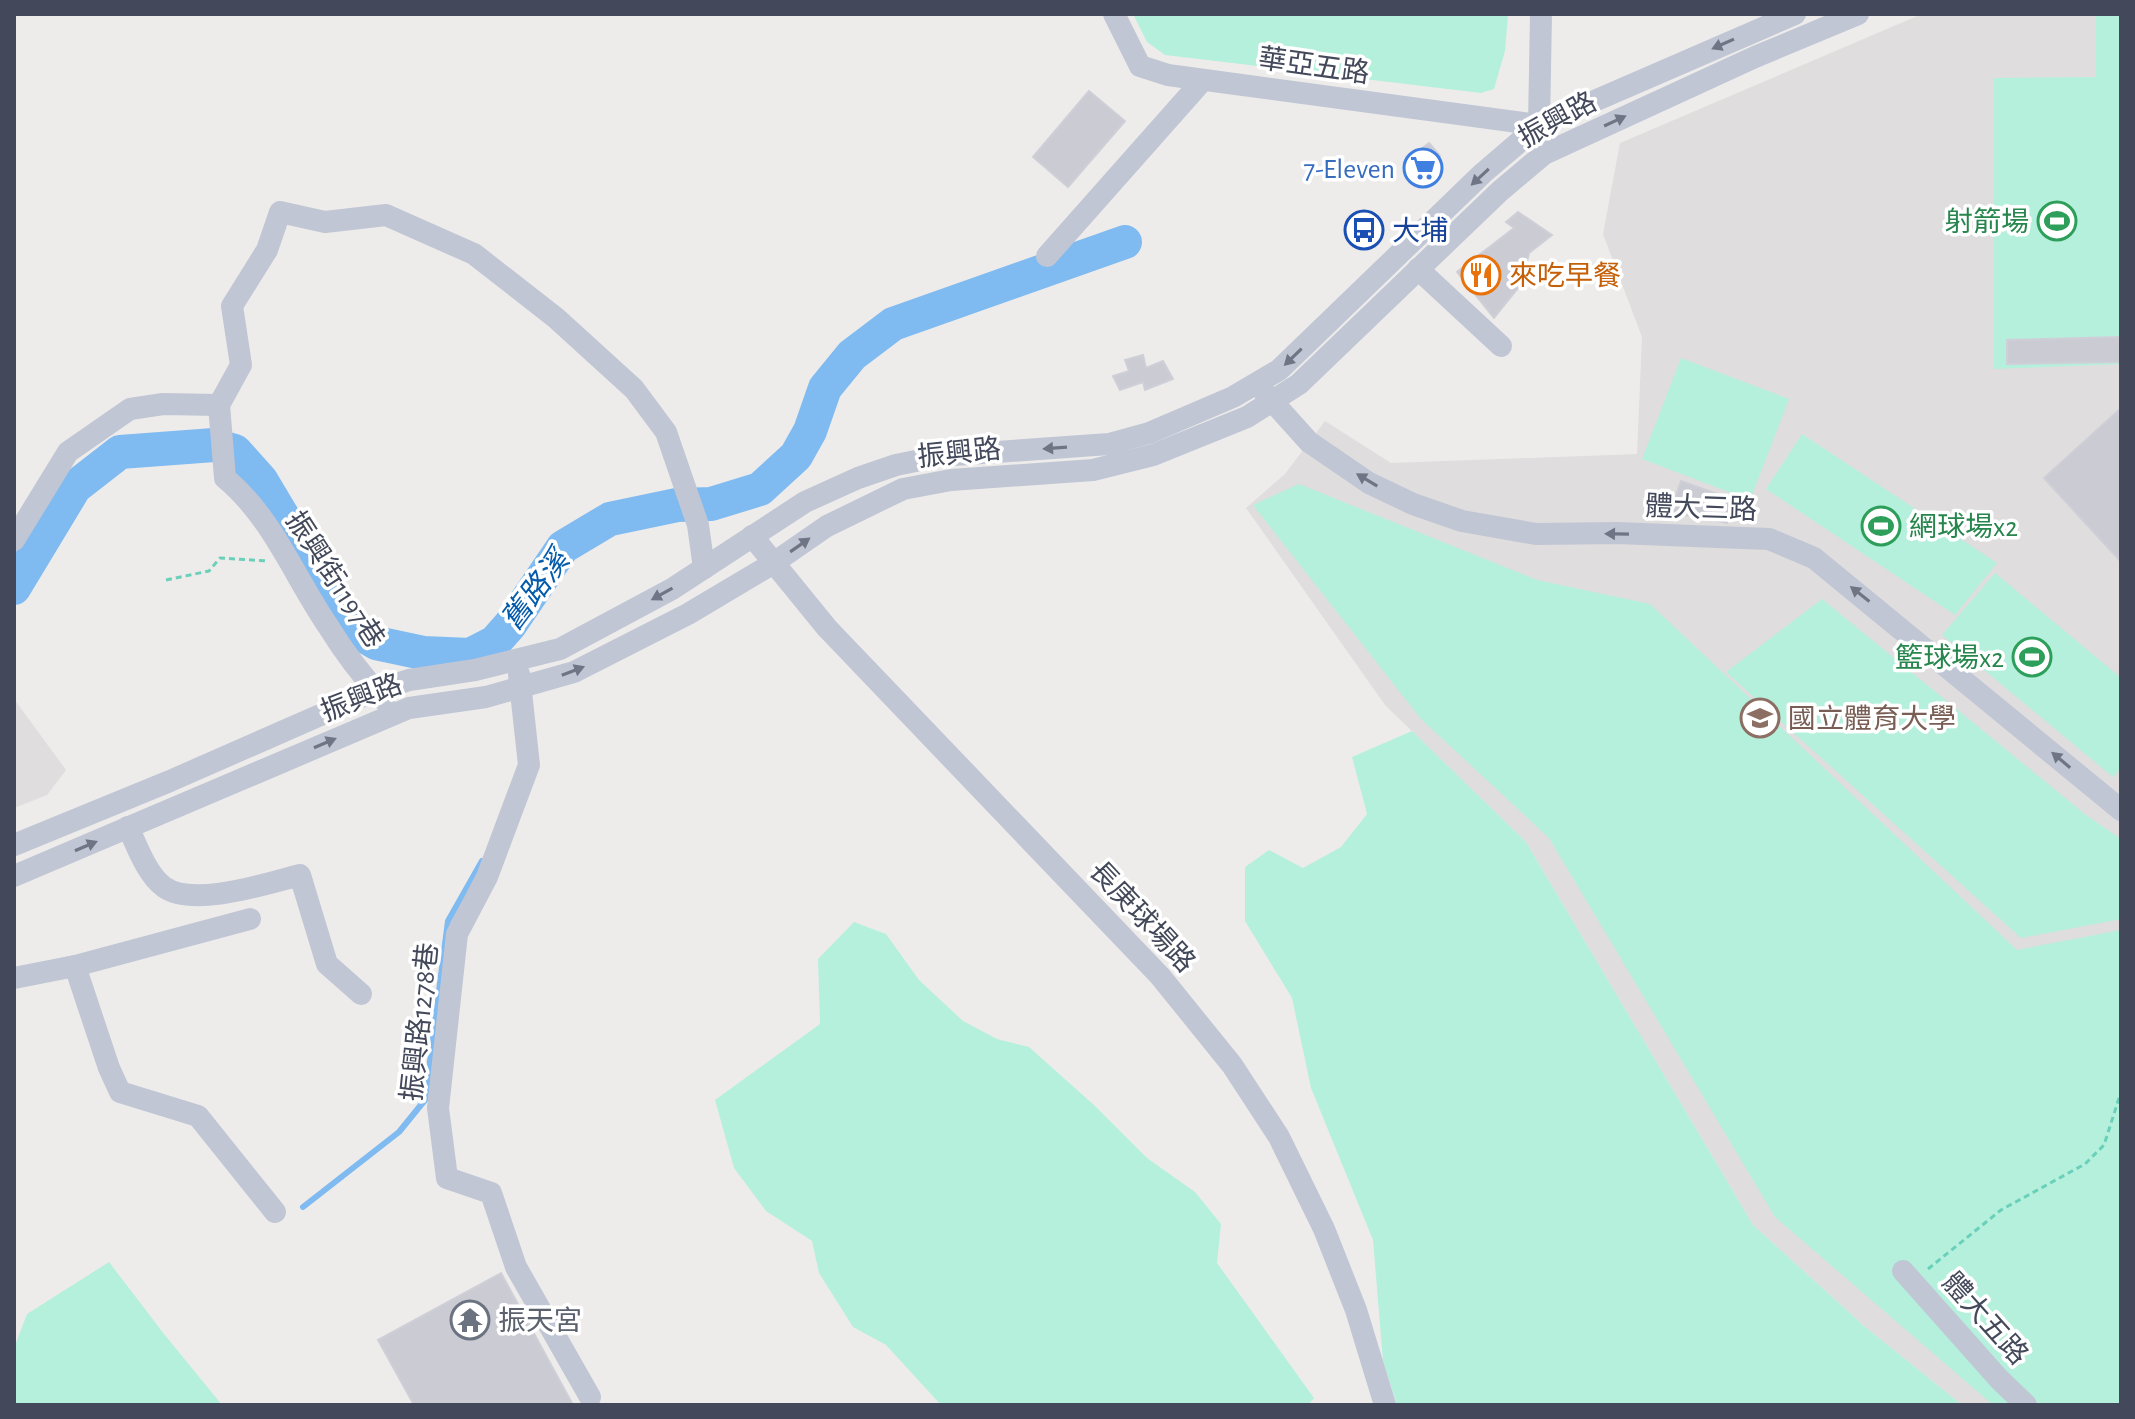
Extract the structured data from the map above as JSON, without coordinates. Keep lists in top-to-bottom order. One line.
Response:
{"streets":{"street":["華亞五路","振興路","體大三路","振興街1197巷","長庚球場路","振興路1278巷","體大五路"]},"crossings":[["華亞五路","振興路"],["振興路","體大三路"],["振興路","振興街1197巷"],["振興路","長庚球場路"],["振興路","振興路1278巷"]],"one_way":["體大三路"],"water":["舊路溪"],"places":{"supermarket":["7-Eleven"],"sports":["射箭場","網球場x2","籃球場x2"],"bus stop":["大埔"],"restaurant":["來吃早餐"],"school or university":["國立體育大學"],"temple":["振天宮"]}}
